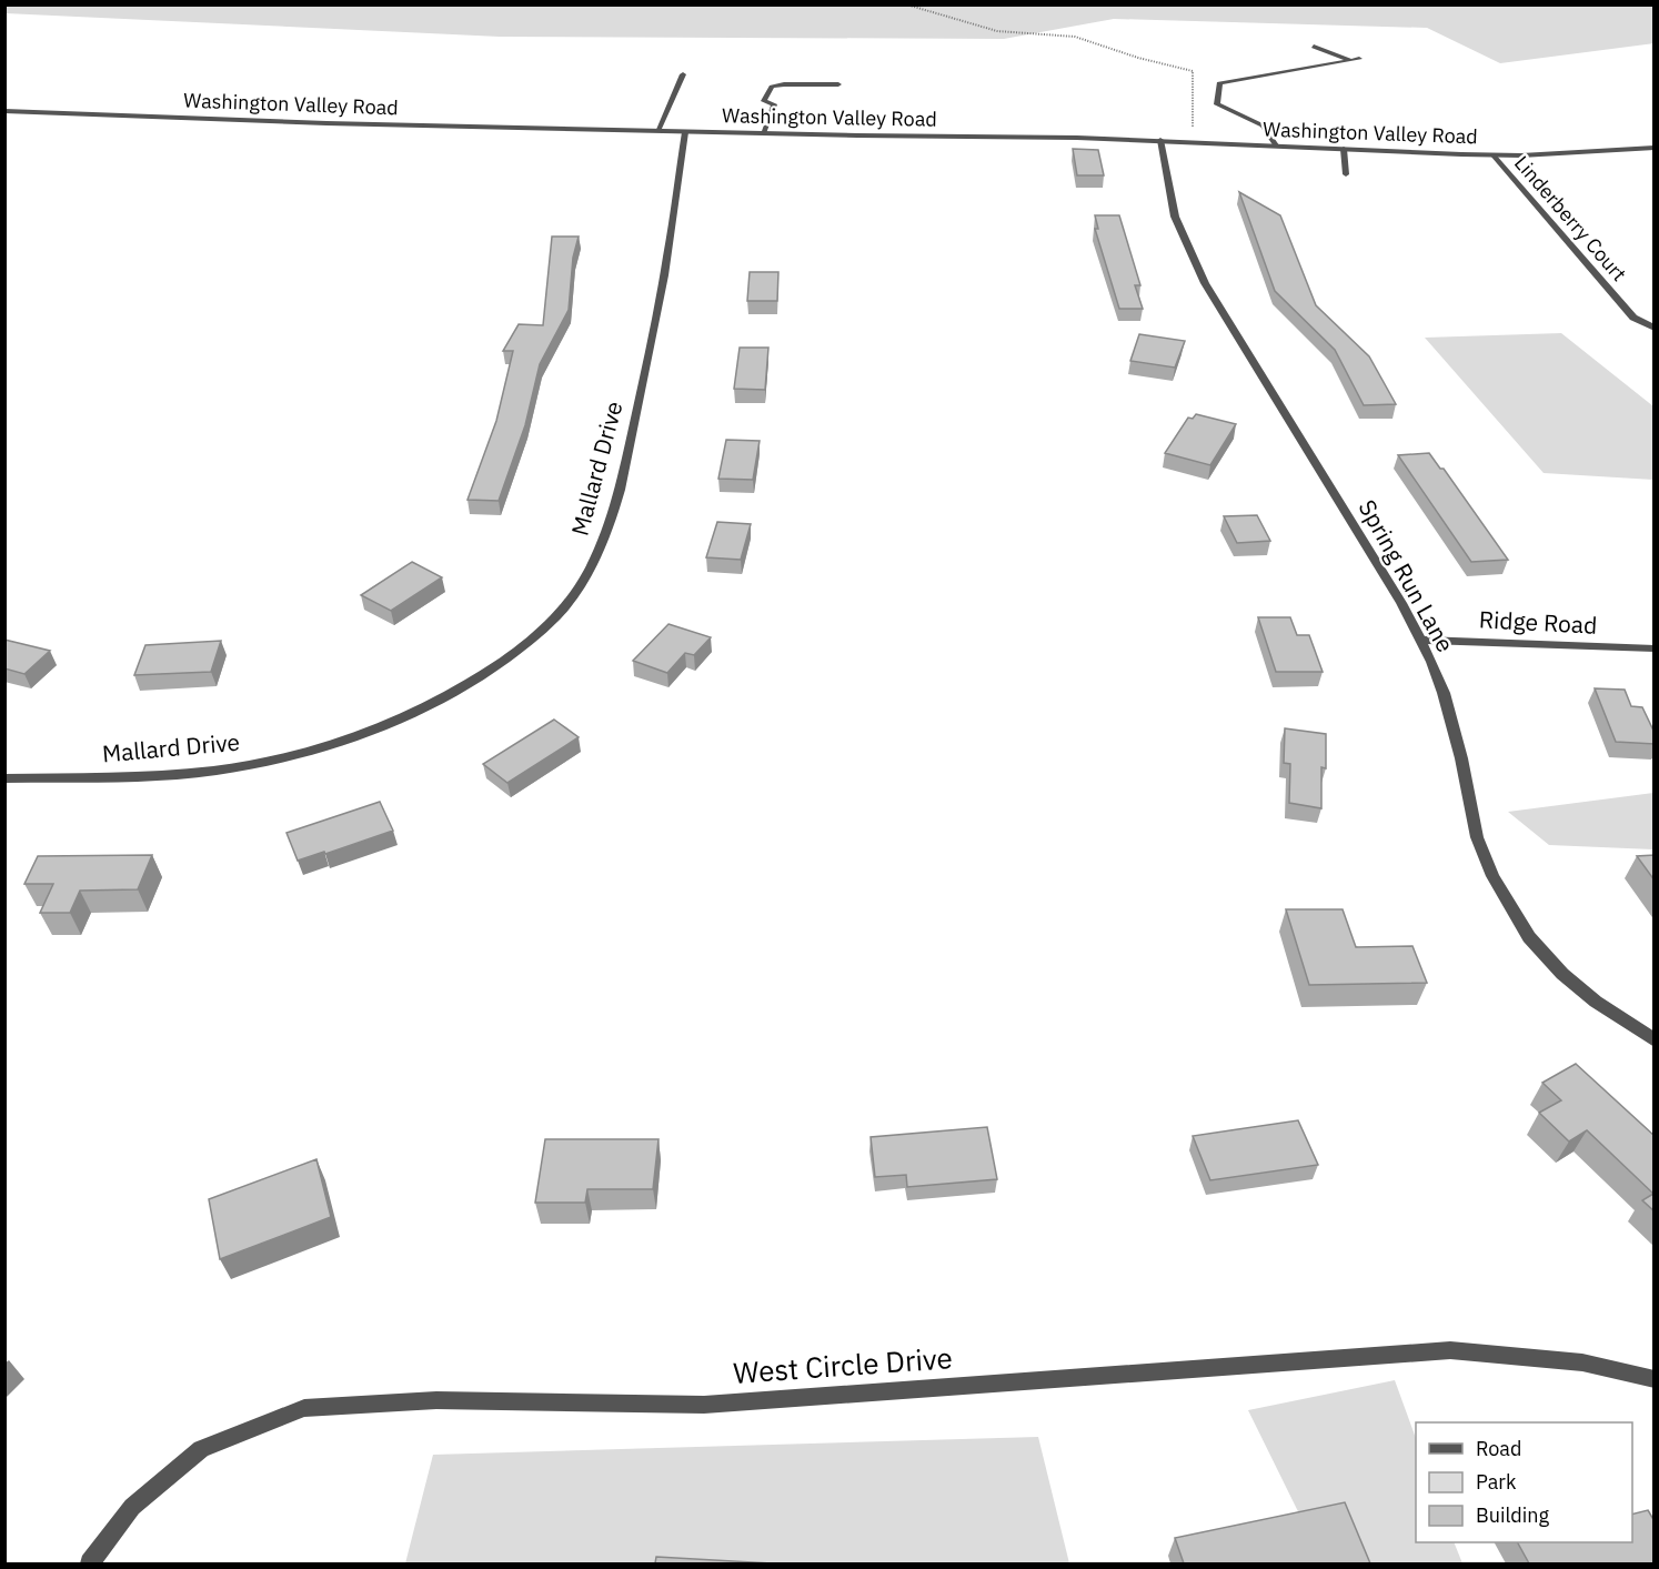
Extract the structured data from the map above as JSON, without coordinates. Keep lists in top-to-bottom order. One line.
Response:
{"streets":{"street":["Washington Valley Road","Linderberry Court","Mallard Drive","Spring Run Lane","Ridge Road","West Circle Drive"]},"crossings":[["Washington Valley Road","Linderberry Court"],["Washington Valley Road","Mallard Drive"],["Washington Valley Road","Spring Run Lane"],["Spring Run Lane","Ridge Road"]],"legend":["Road","Park","Building"]}
